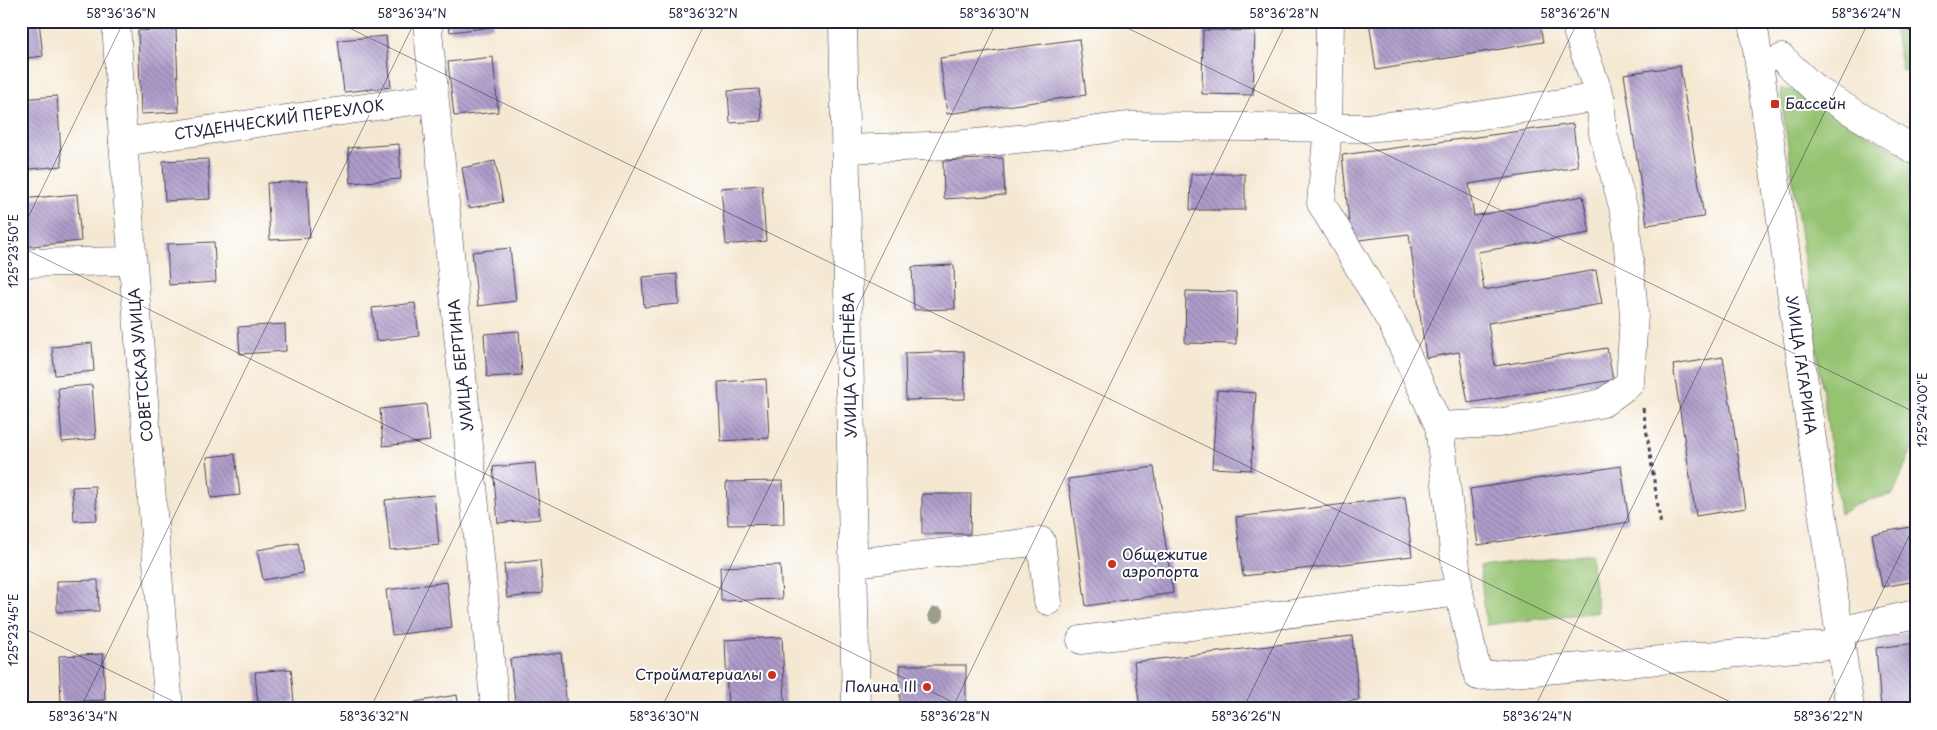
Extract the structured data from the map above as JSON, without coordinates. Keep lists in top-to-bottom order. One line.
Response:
{"streets":{"street":["СТУДЕНЧЕСКИЙ ПЕРЕУЛОК","СОВЕТСКАЯ УЛИЦА","УЛИЦА БЕРТИНА","УЛИЦА СЛЕПНЁВА","УЛИЦА ГАГАРИНА"]},"crossings":[["СТУДЕНЧЕСКИЙ ПЕРЕУЛОК","СОВЕТСКАЯ УЛИЦА"],["СТУДЕНЧЕСКИЙ ПЕРЕУЛОК","УЛИЦА БЕРТИНА"]],"places":{"transit":["Бассейн"],"other":["Общежитие аэропорта","Стройматериалы","Полина III"]},"coordinates":["58°36'36\"N","58°36'34\"N","58°36'32\"N","58°36'30\"N","58°36'28\"N","58°36'26\"N","58°36'24\"N","125°23'50\"E","125°24'00\"E","125°23'45\"E","58°36'22\"N"]}
